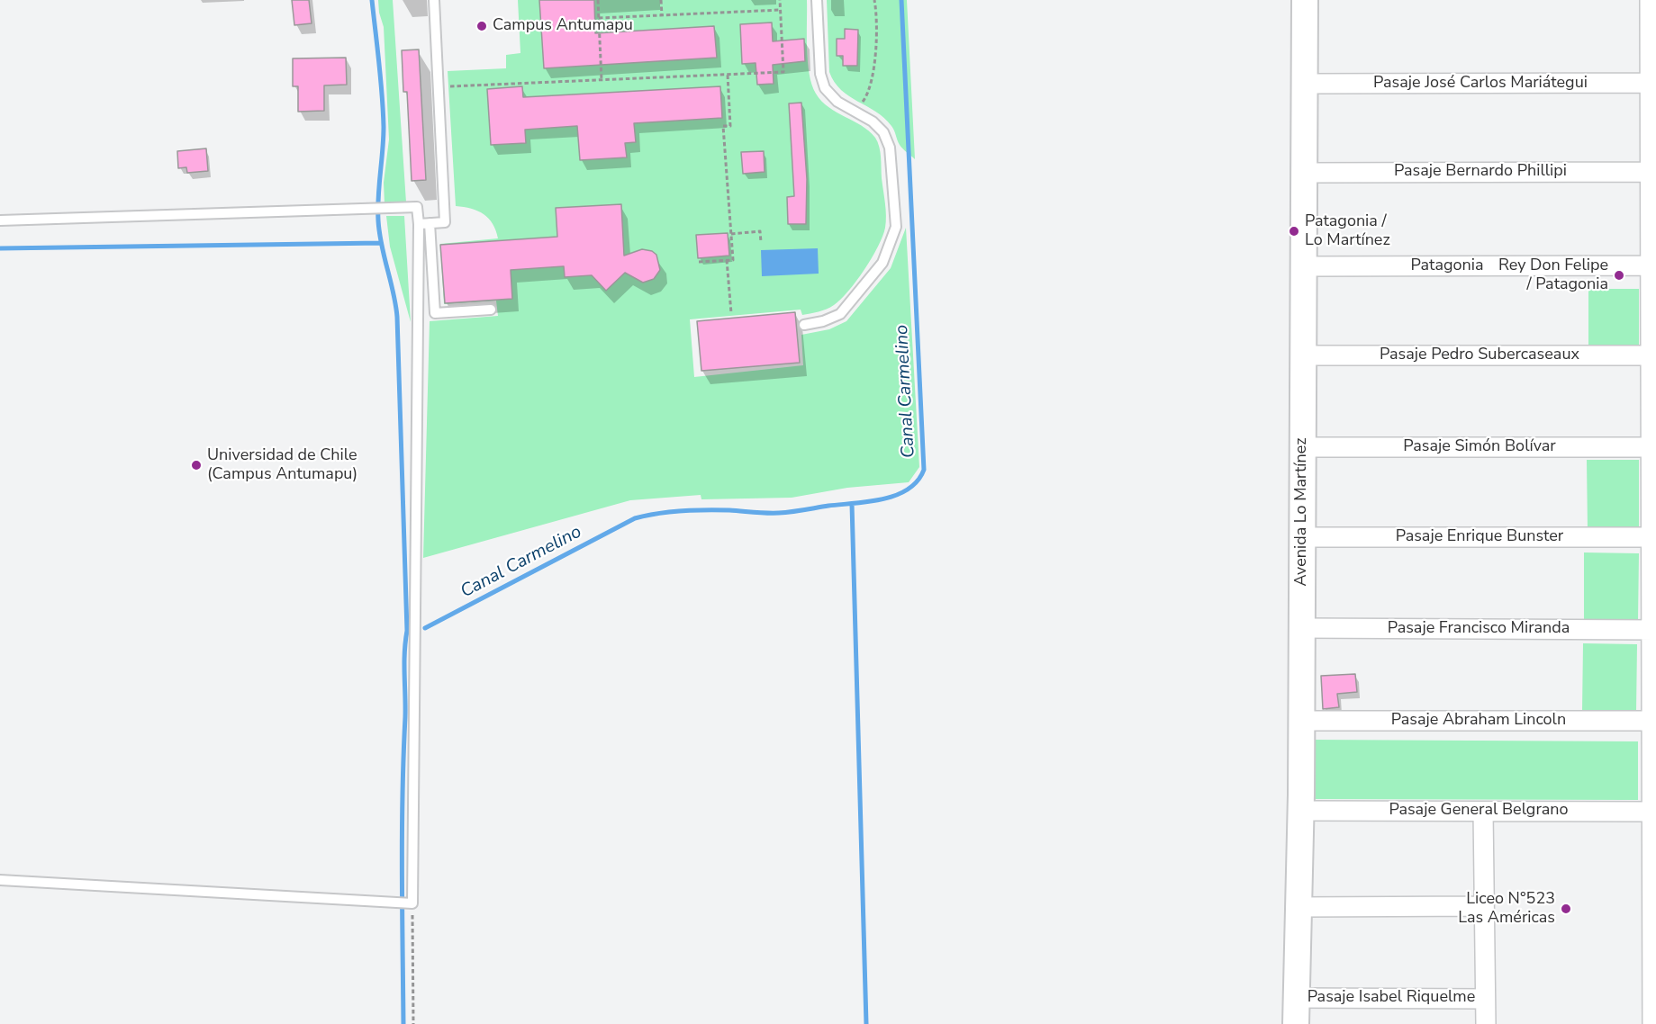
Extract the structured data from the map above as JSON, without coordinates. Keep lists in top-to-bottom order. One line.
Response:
{"streets":{"main road":["Avenida Lo Martínez"],"street":["Pasaje José Carlos Mariátegui","Pasaje Bernardo Phillipi","Patagonia","Pasaje Pedro Subercaseaux","Pasaje Simón Bolívar","Pasaje Enrique Bunster","Pasaje Francisco Miranda","Pasaje Abraham Lincoln","Pasaje General Belgrano","Pasaje Isabel Riquelme"]},"crossings":[["Pasaje José Carlos Mariátegui","Avenida Lo Martínez"],["Pasaje Bernardo Phillipi","Avenida Lo Martínez"],["Patagonia","Avenida Lo Martínez"],["Pasaje Pedro Subercaseaux","Avenida Lo Martínez"],["Pasaje Simón Bolívar","Avenida Lo Martínez"],["Avenida Lo Martínez","Pasaje Enrique Bunster"],["Avenida Lo Martínez","Pasaje Francisco Miranda"],["Avenida Lo Martínez","Pasaje Abraham Lincoln"],["Avenida Lo Martínez","Pasaje General Belgrano"],["Avenida Lo Martínez","Pasaje Isabel Riquelme"]],"water":["Canal Carmelino"],"places":["Campus Antumapu","Patagonia / Lo Martínez","Rey Don Felipe / Patagonia","Universidad de Chile (Campus Antumapu)","Liceo N°523 Las Américas"]}
